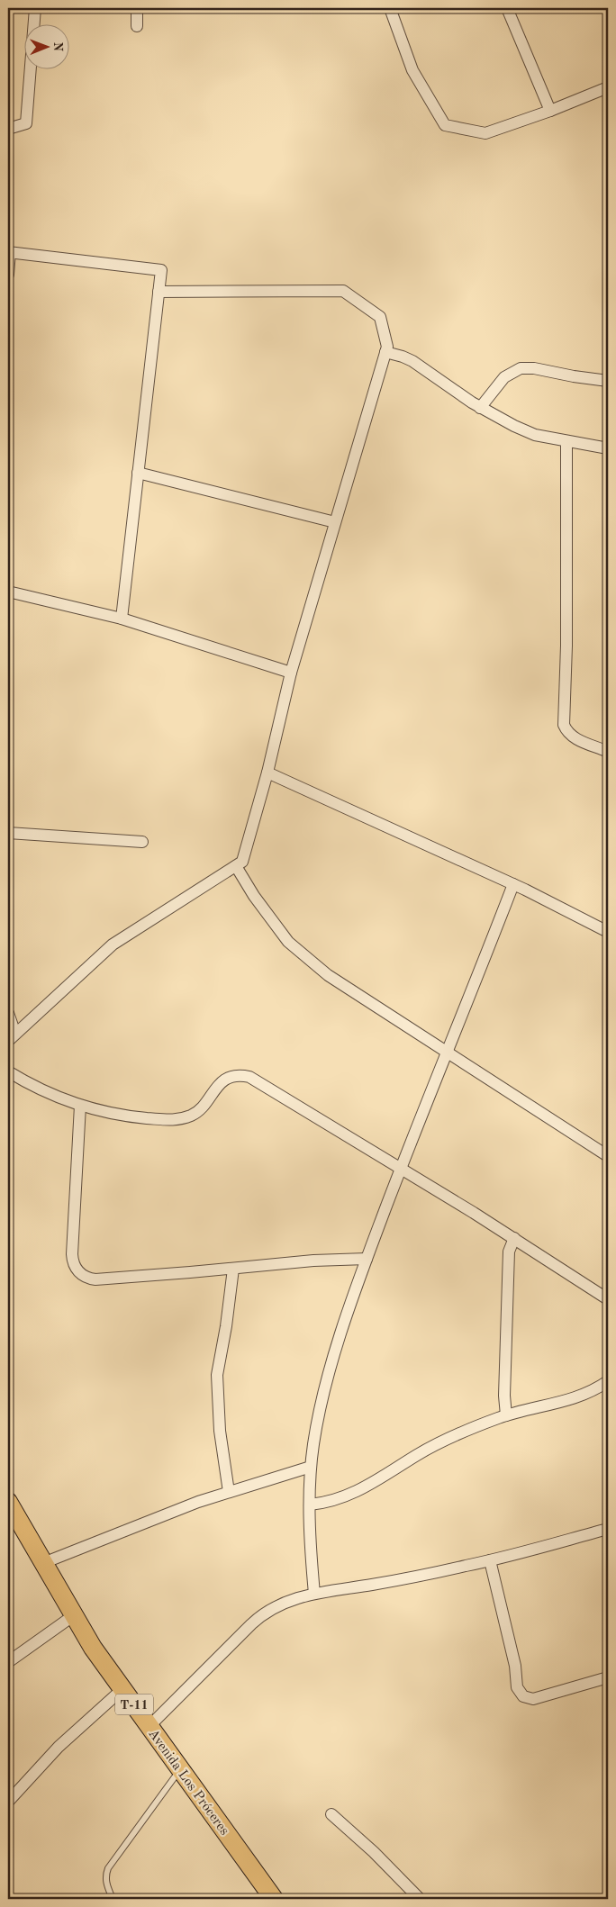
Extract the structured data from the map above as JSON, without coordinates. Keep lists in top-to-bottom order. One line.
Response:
{"streets":{"highway":["T-11","Avenida Los Próceres"]},"north":"right"}
